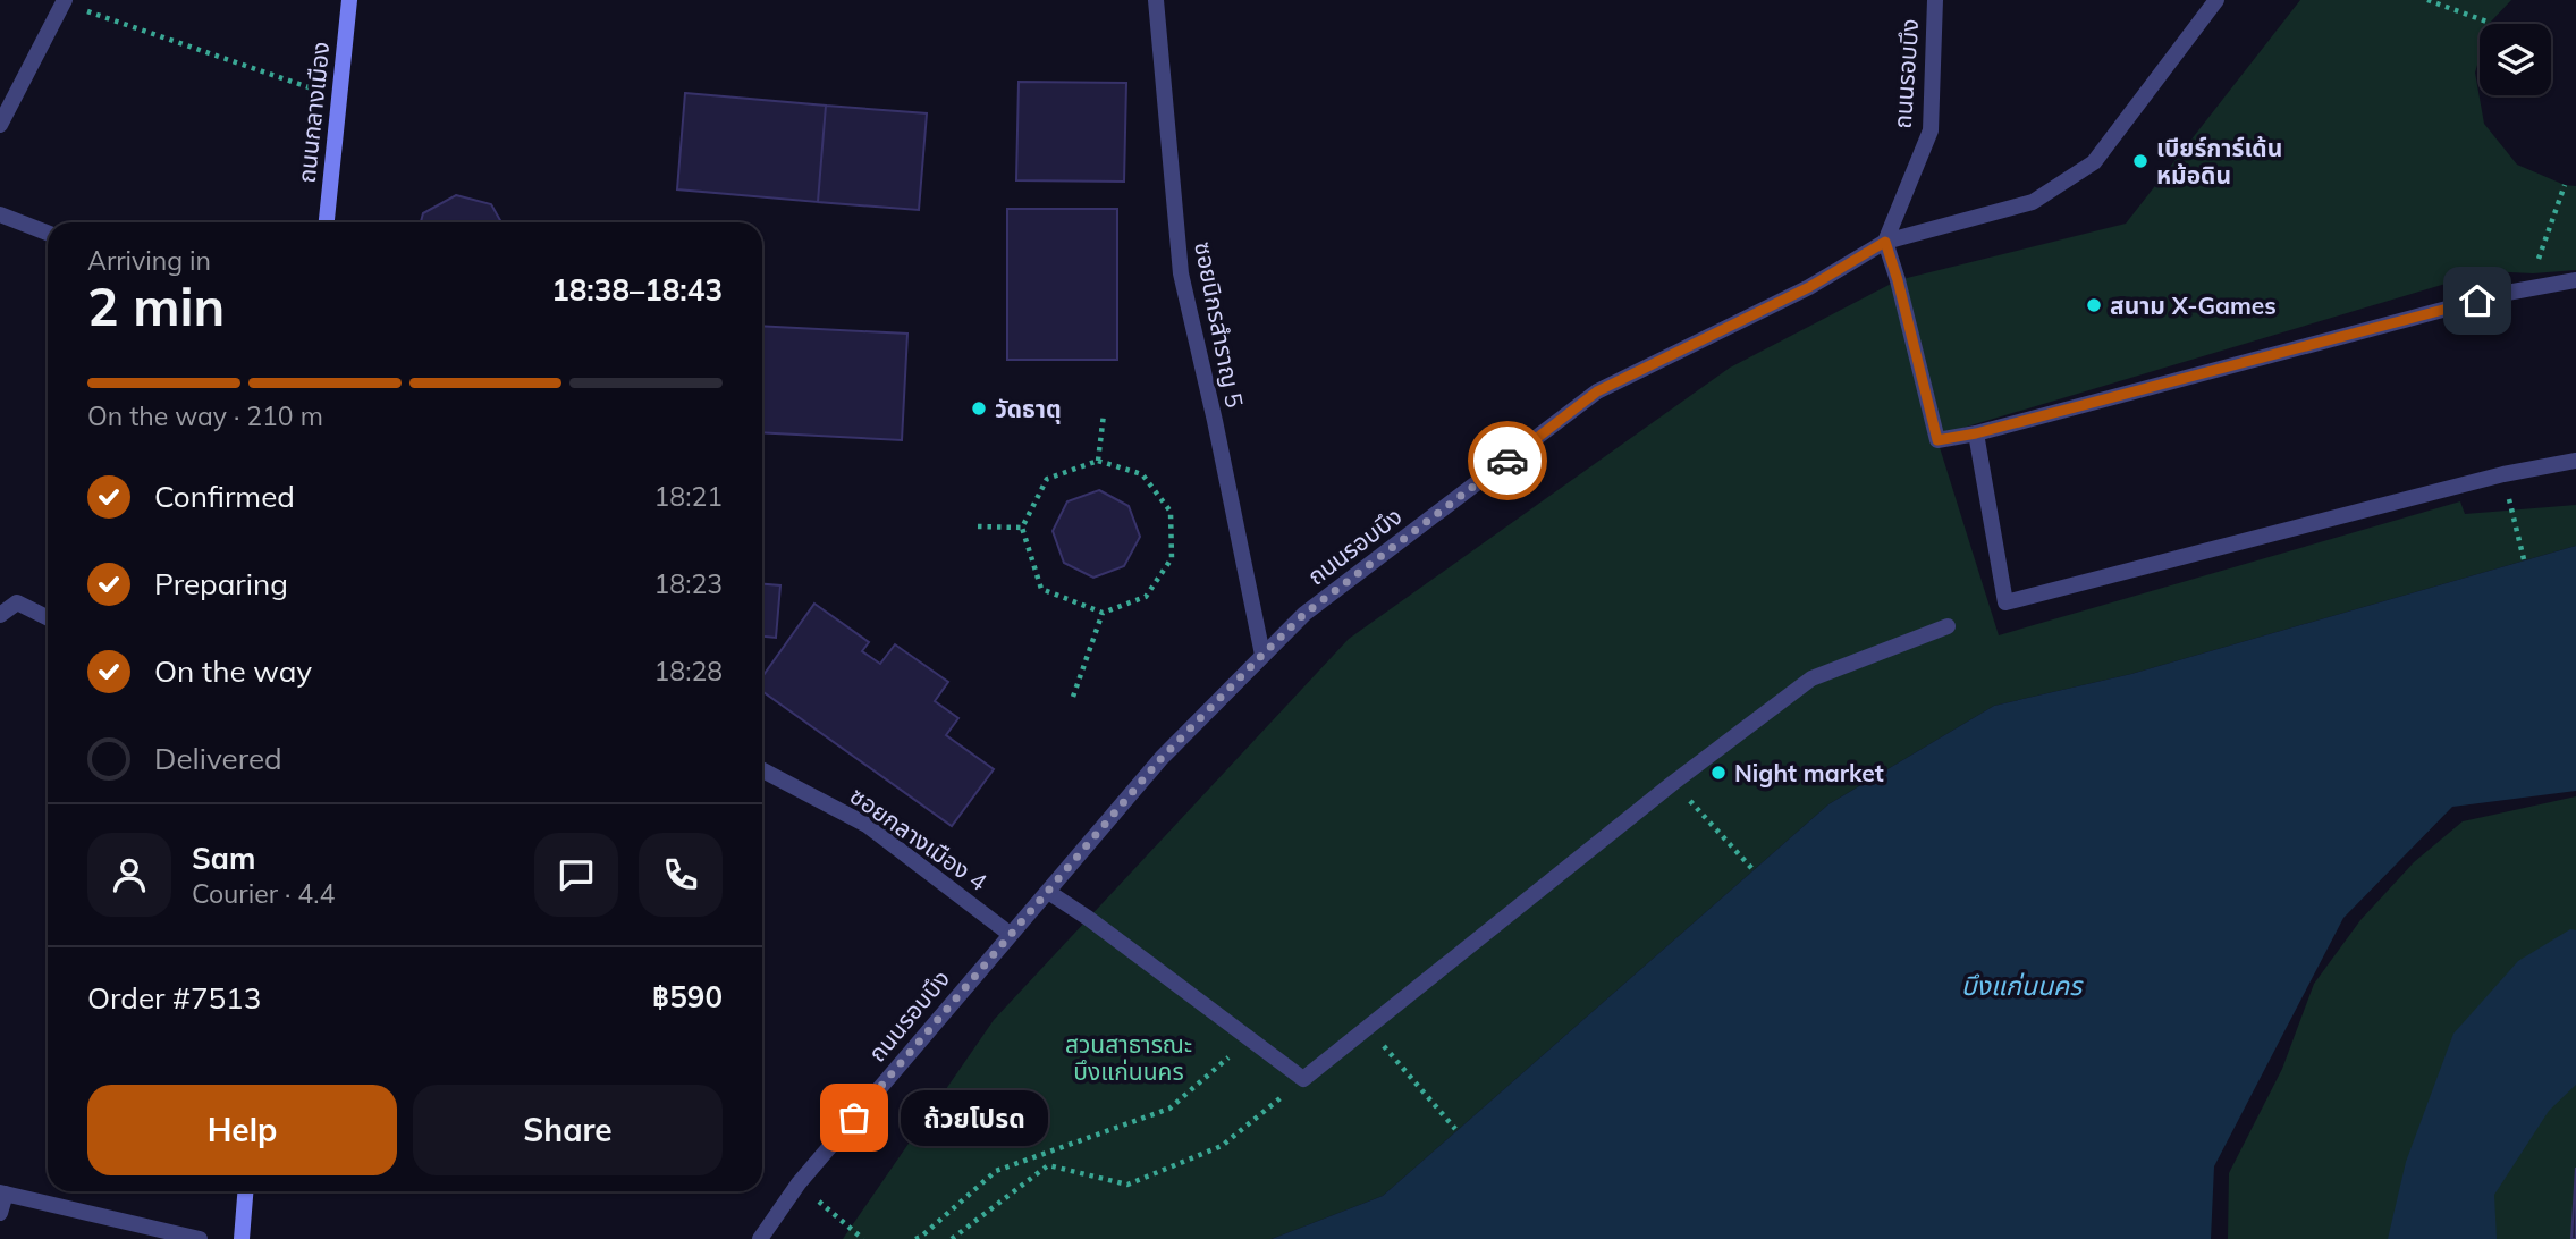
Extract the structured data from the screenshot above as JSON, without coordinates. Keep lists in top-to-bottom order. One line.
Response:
{"streets":{"main road":["ถนนกลางเมือง"],"street":["ถนนรอบบึง","ซอยนิกรสำราญ 5","ซอยกลางเมือง 4"]},"crossings":[["ถนนรอบบึง","ซอยนิกรสำราญ 5"],["ถนนรอบบึง","ซอยกลางเมือง 4"]],"water":["บึงแก่นนคร"],"parks":["สวนสาธารณะ บึงแก่นนคร"],"places":["เบียร์การ์เด้น หม้อดิน","สนาม X-Games","วัดธาตุ","Night market","ถ้วยโปรด"],"page":{"heading":["2 min","Arriving in","18:38–18:43"],"panel":["Sam","Courier · 4.4","Order #7513","฿590"],"bar":"On the way · 210 m","list":[["Confirmed","18:21"],["Preparing","18:23"],["On the way","18:28"],"Delivered"],"buttons":["Help","Share"],"bubble":"ถ้วยโปรด"}}
